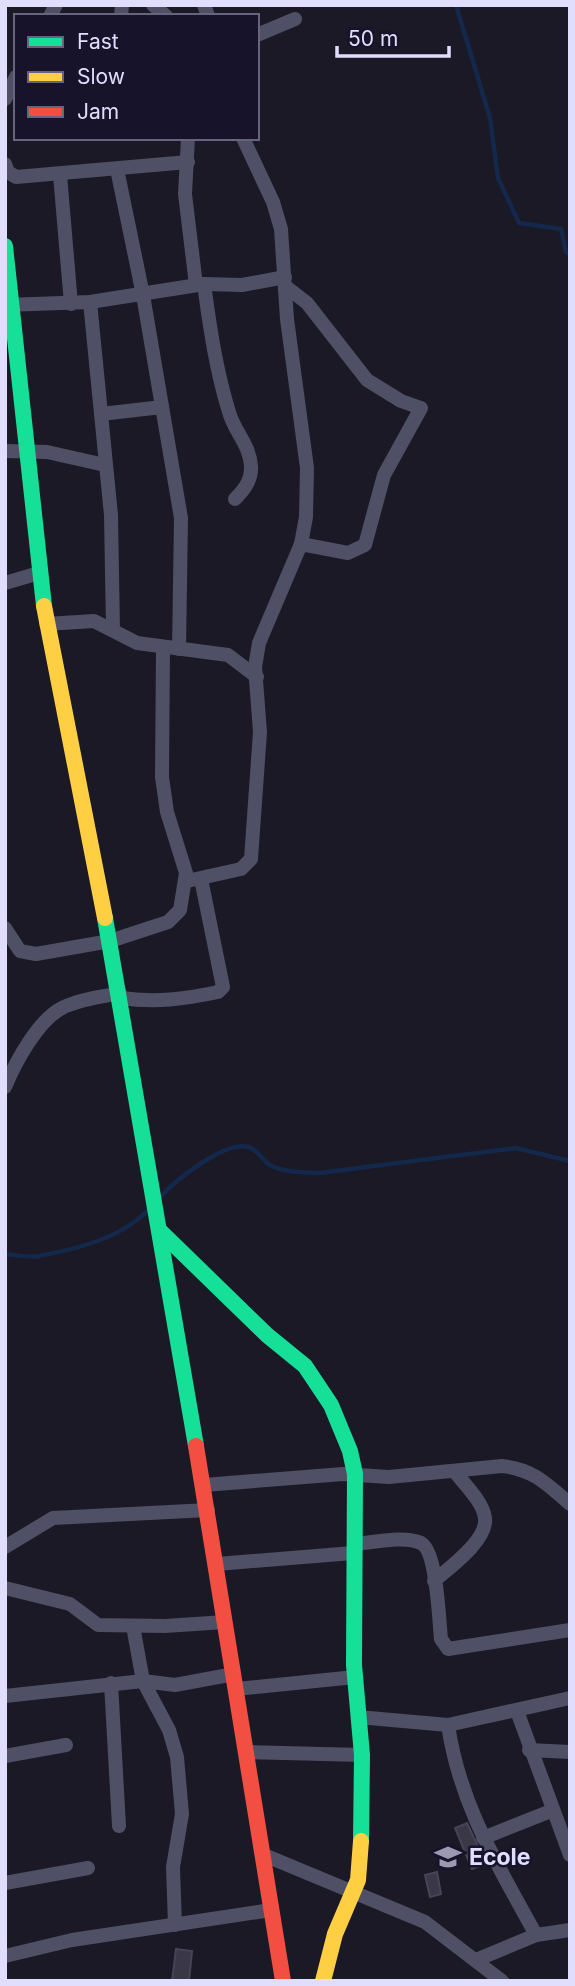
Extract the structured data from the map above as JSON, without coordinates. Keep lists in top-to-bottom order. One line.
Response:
{"places":{"school or university":["Ecole"]},"legend":["Fast","Slow","Jam"],"scale_bar":"50 m"}
